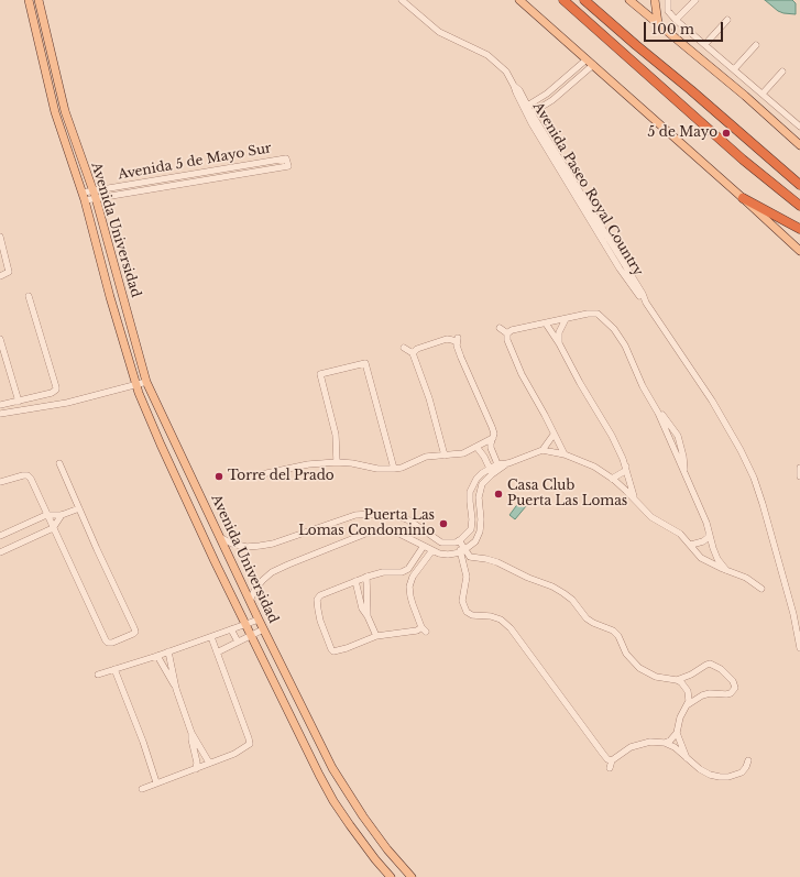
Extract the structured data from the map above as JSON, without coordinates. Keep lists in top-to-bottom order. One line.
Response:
{"streets":{"main road":["Avenida Universidad"],"street":["Avenida 5 de Mayo Sur","Avenida Paseo Royal Country"]},"crossings":[["Avenida 5 de Mayo Sur","Avenida Universidad"]],"places":["5 de Mayo","Torre del Prado","Casa Club Puerta Las Lomas","Puerta Las Lomas Condominio"],"scale_bar":"100 m"}
